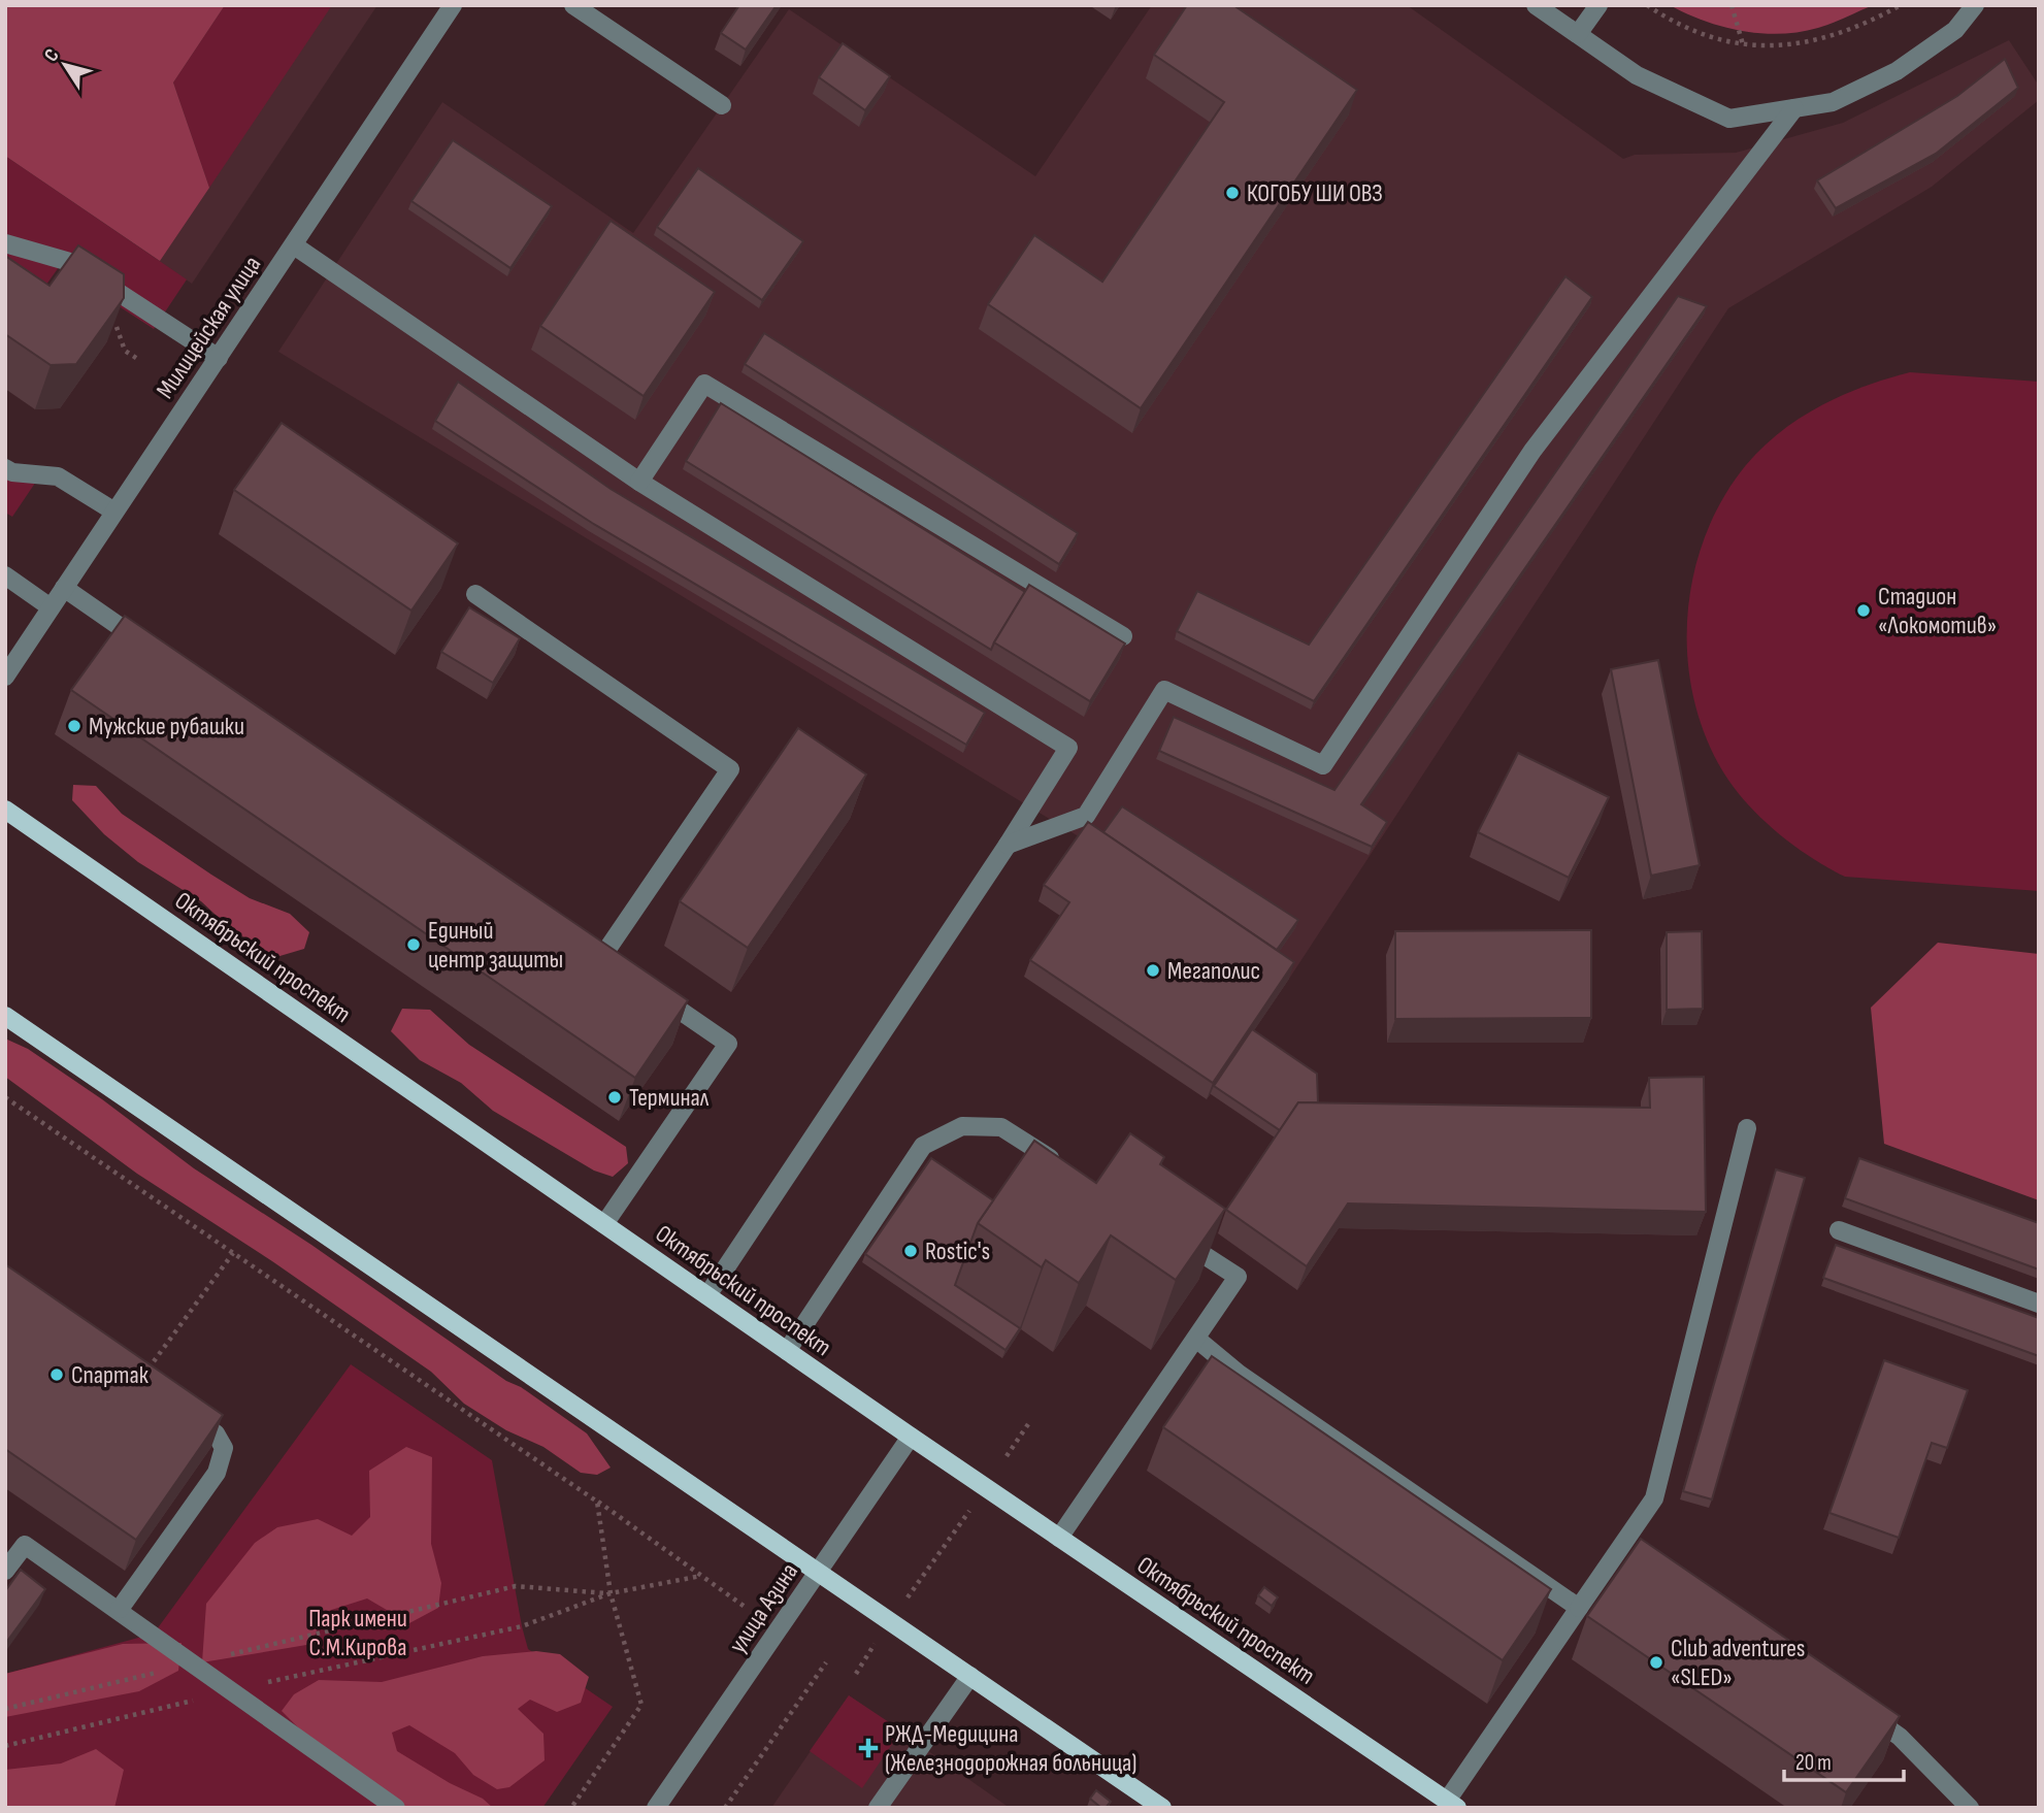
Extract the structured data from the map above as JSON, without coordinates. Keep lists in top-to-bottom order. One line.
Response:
{"streets":{"main road":["Октябрьский проспект"],"street":["Милицейская улица","улица Азина"]},"crossings":[["Октябрьский проспект","улица Азина"]],"parks":["Парк имени С.М.Кирова"],"places":{"other":["КОГОБУ ШИ ОВЗ","Cтадион «Локомотив»","Мужские рубашки","Единый центр защиты","Мегаполис","Терминал","Rostiс's","Спартак","Club adventures «SLED»"],"health":["РЖД-Медицина (Железнодорожная больница)"]},"scale_bar":"20 m","north":"top left"}
